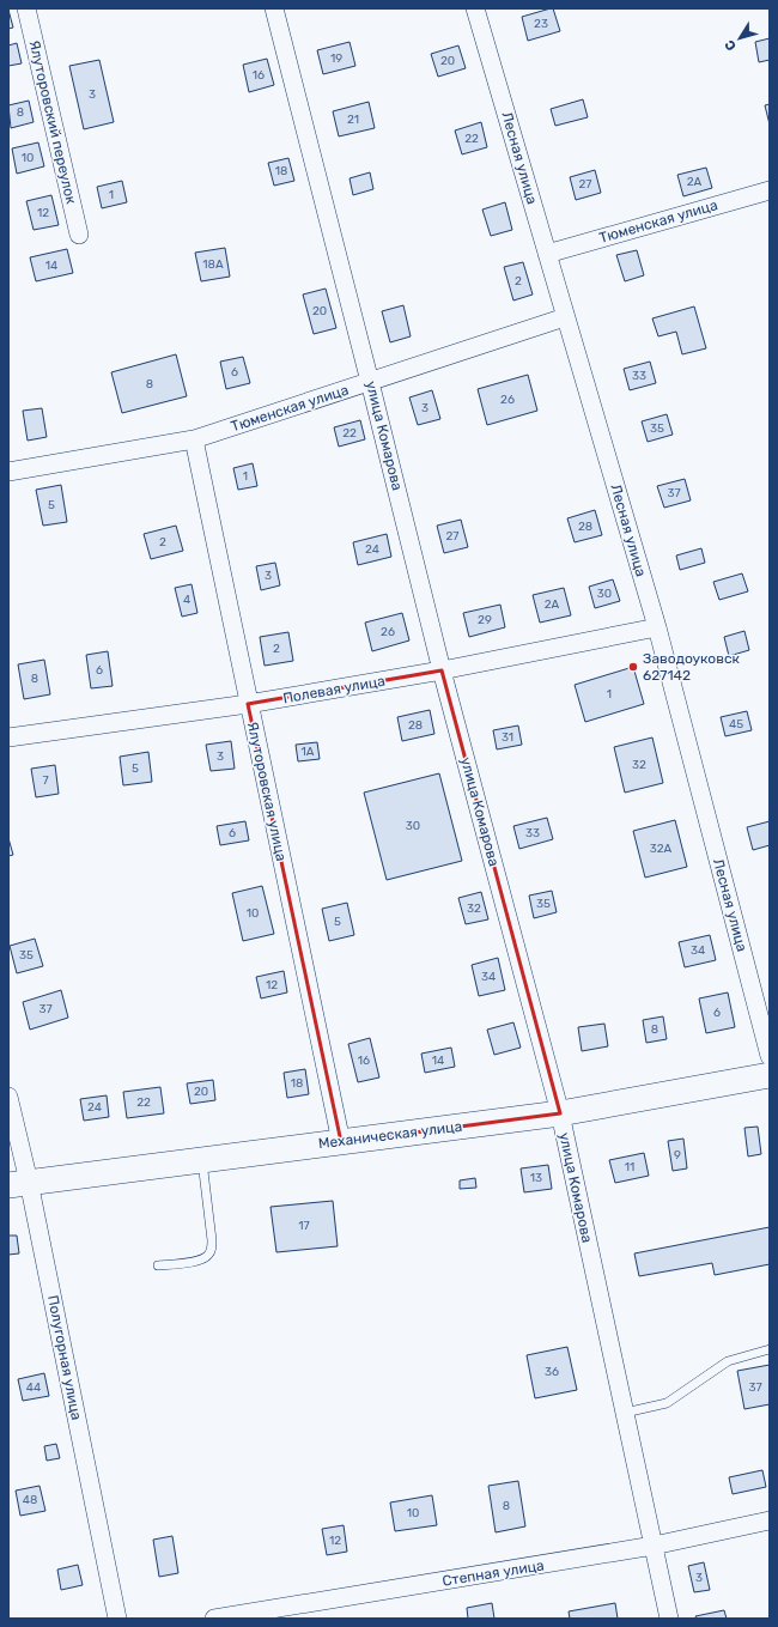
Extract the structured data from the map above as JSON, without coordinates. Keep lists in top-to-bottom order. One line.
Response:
{"streets":{"street":["Ялуторовский переулок","Лесная улица","Тюменская улица","улица Комарова","Полевая улица","Ялуторовская улица","Механическая улица","Полугорная улица","Степная улица"]},"crossings":[["Лесная улица","Тюменская улица"],["Лесная улица","Полевая улица"],["Тюменская улица","улица Комарова"],["Тюменская улица","Ялуторовская улица"],["улица Комарова","Полевая улица"],["улица Комарова","Механическая улица"],["улица Комарова","Степная улица"],["Полевая улица","Ялуторовская улица"],["Ялуторовская улица","Механическая улица"],["Механическая улица","Полугорная улица"]],"places":["Заводоуковск 627142"],"house_numbers":["23","19","20","16","3","8","21","22","10","18","2А","27","1","12","18А","14","2","20","6","33","8","26","3","35","22","1","37","5","28","27","2","24","3","30","4","2А","29","26","2","6","8","1","45","28","31","1А","3","32","5","7","30","6","33","32А","35","32","10","5","34","35","34","12","37","6","8","16","14","18","20","22","24","9","11","13","17","36","44","37","48","8","10","12","3"],"north":"bottom left"}
